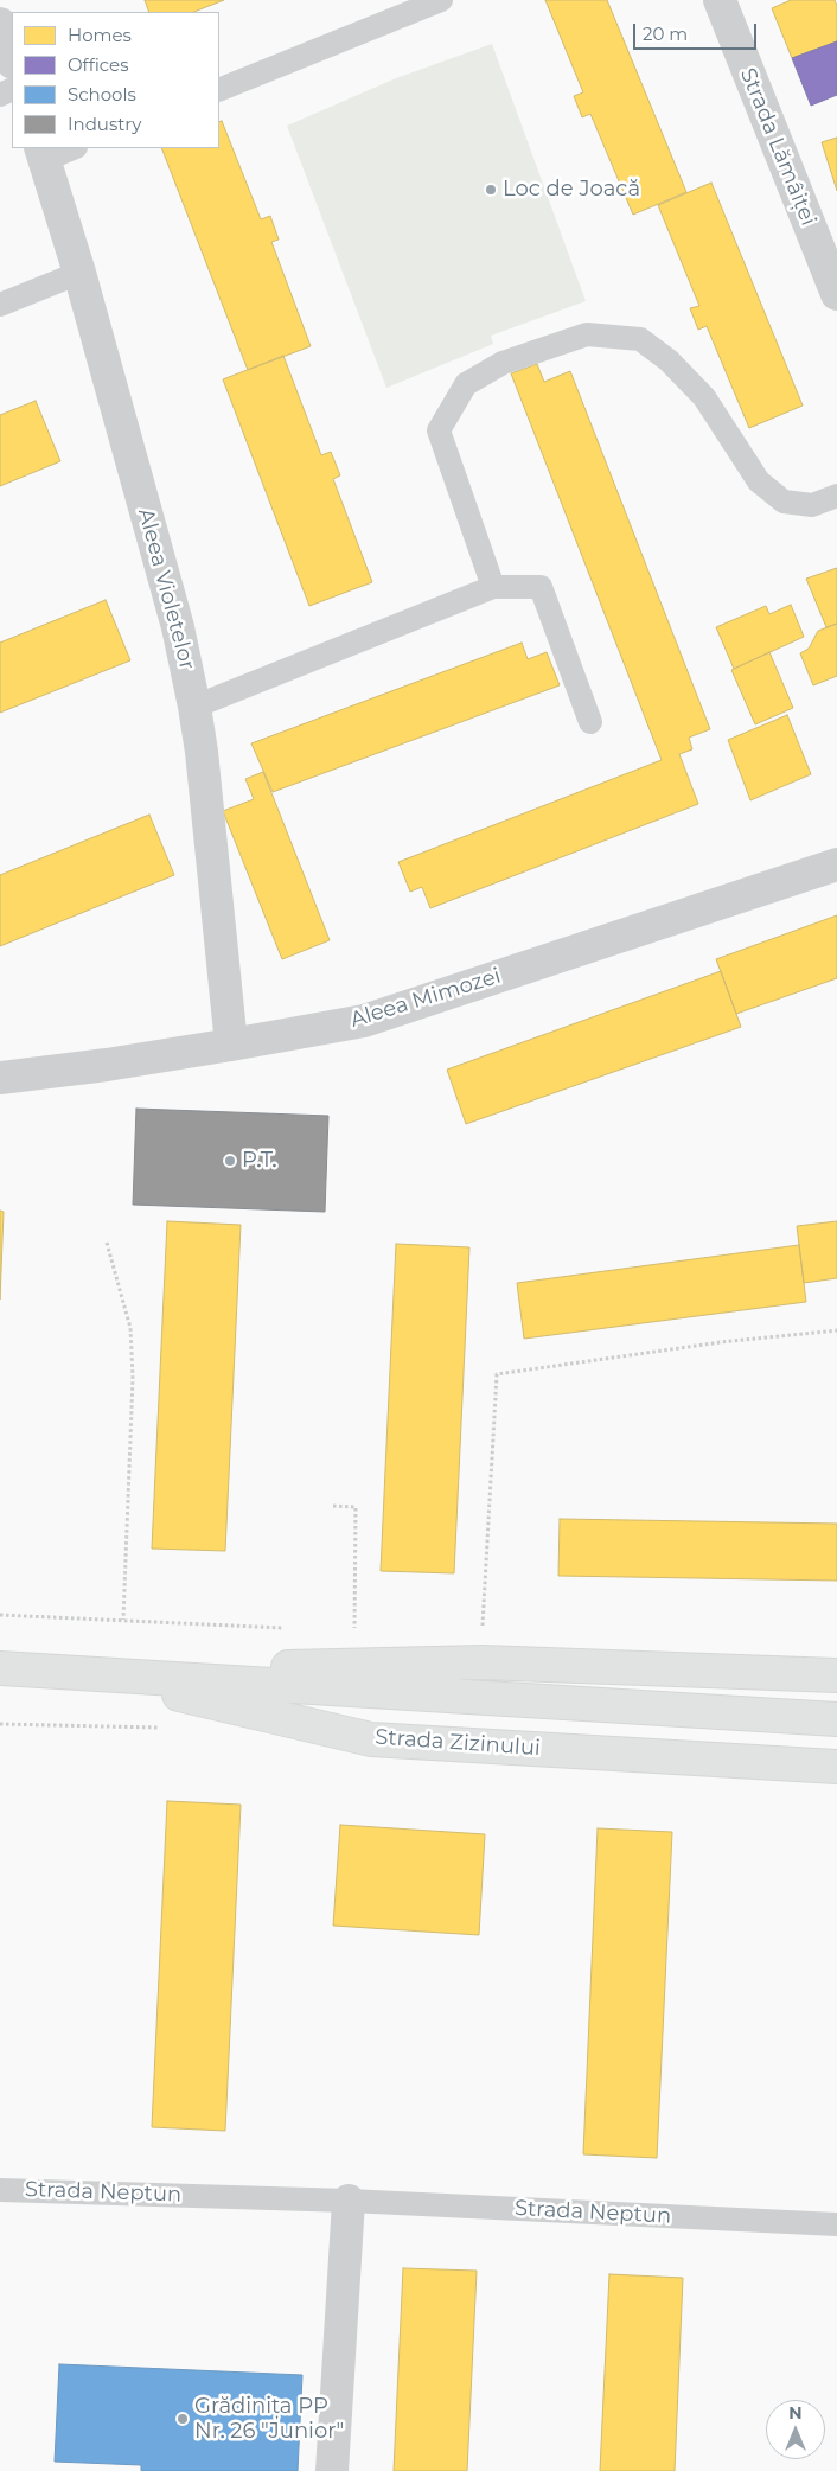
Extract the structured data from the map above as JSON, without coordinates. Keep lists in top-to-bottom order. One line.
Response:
{"streets":{"street":["Strada Lămâiței","Aleea Violetelor","Aleea Mimozei","Strada Zizinului"],"lane":["Strada Neptun"]},"crossings":[["Aleea Violetelor","Aleea Mimozei"]],"places":["Loc de Joacă","P.T.","Grădinița PP Nr. 26 \"Junior\""],"legend":["Homes","Offices","Schools","Industry"],"scale_bar":"20 m","north":"top"}
